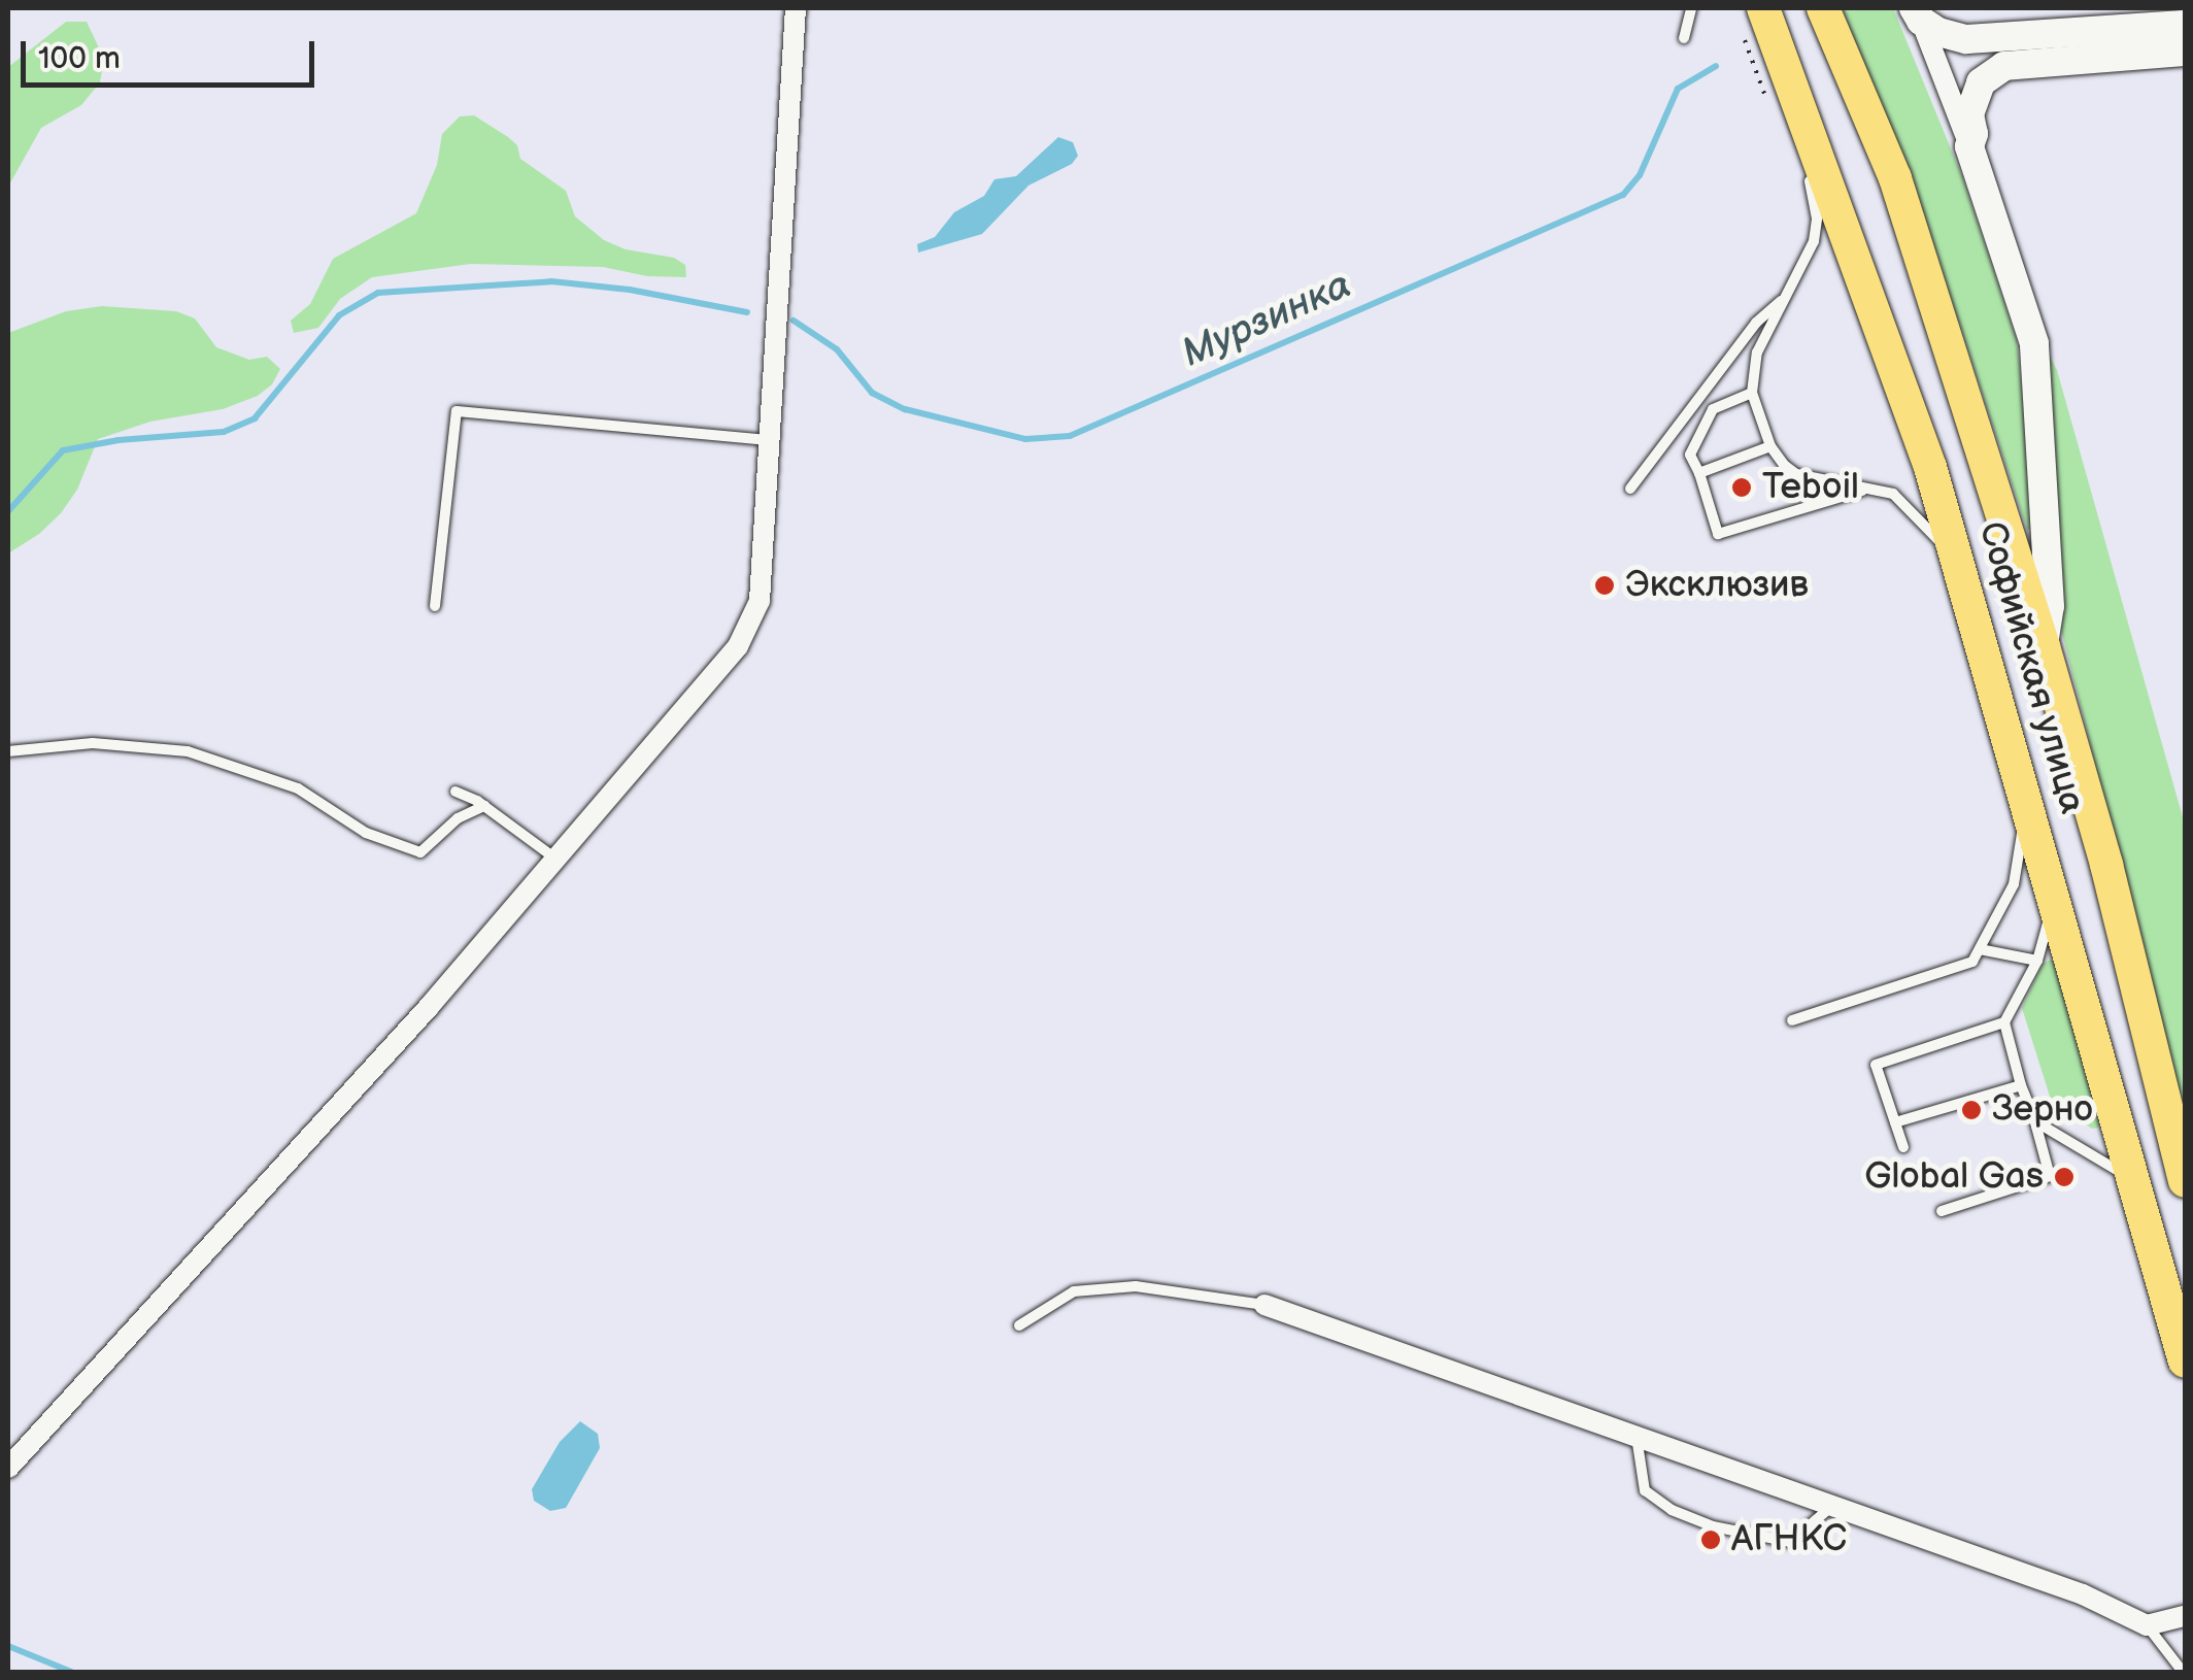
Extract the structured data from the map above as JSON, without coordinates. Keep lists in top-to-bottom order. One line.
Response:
{"streets":{"main road":["Софийская улица"]},"water":["Мурзинка"],"places":["Teboil","Эксклюзив","Зерно","Global Gas","АГНКС"],"scale_bar":"100 m"}
